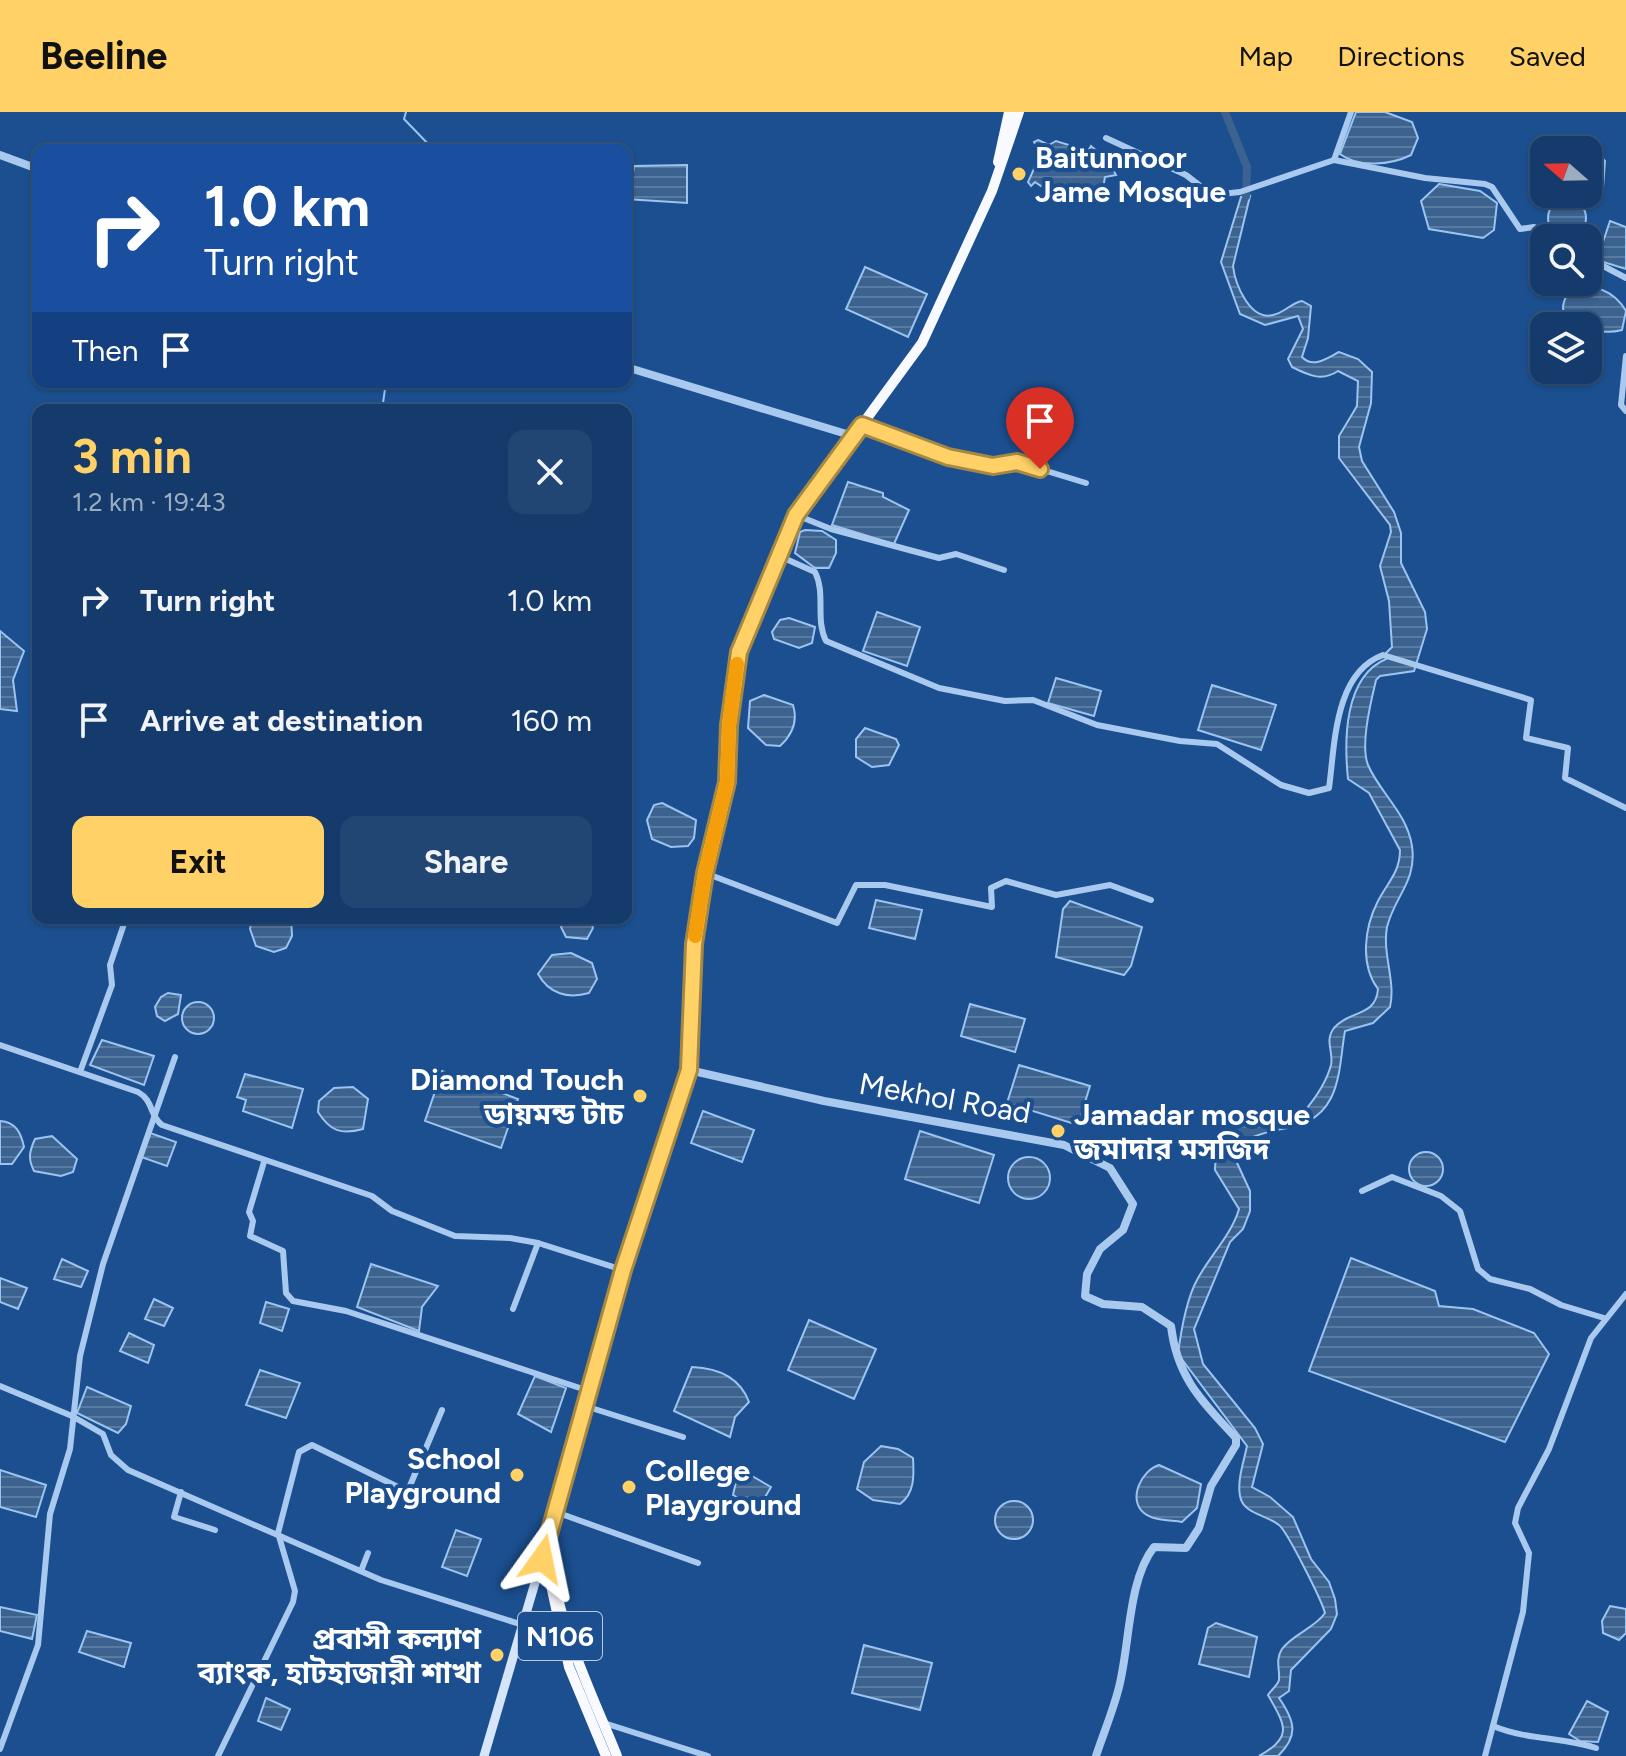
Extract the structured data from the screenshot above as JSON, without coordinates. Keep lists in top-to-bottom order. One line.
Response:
{"streets":{"highway":["N106"],"street":["Mekhol Road"]},"crossings":[["Mekhol Road","N106"]],"places":["Baitunnoor Jame Mosque","Diamond Touch ডায়মন্ড টাচ","Jamadar mosque জমাদার মসজিদ","School Playground","College Playground","প্রবাসী কল্যাণ ব্যাংক, হাটহাজারী শাখা"],"north":"left","page":{"header":"Beeline","nav":["Map","Directions","Saved"],"turn":["1.0 km","Turn right"],"then":"Then","heading":["3 min","1.2 km · 19:43"],"list":[{"name":"Turn right","value":"1.0 km"},{"name":"Arrive at destination","value":"160 m"}],"buttons":["Exit","Share"]}}
